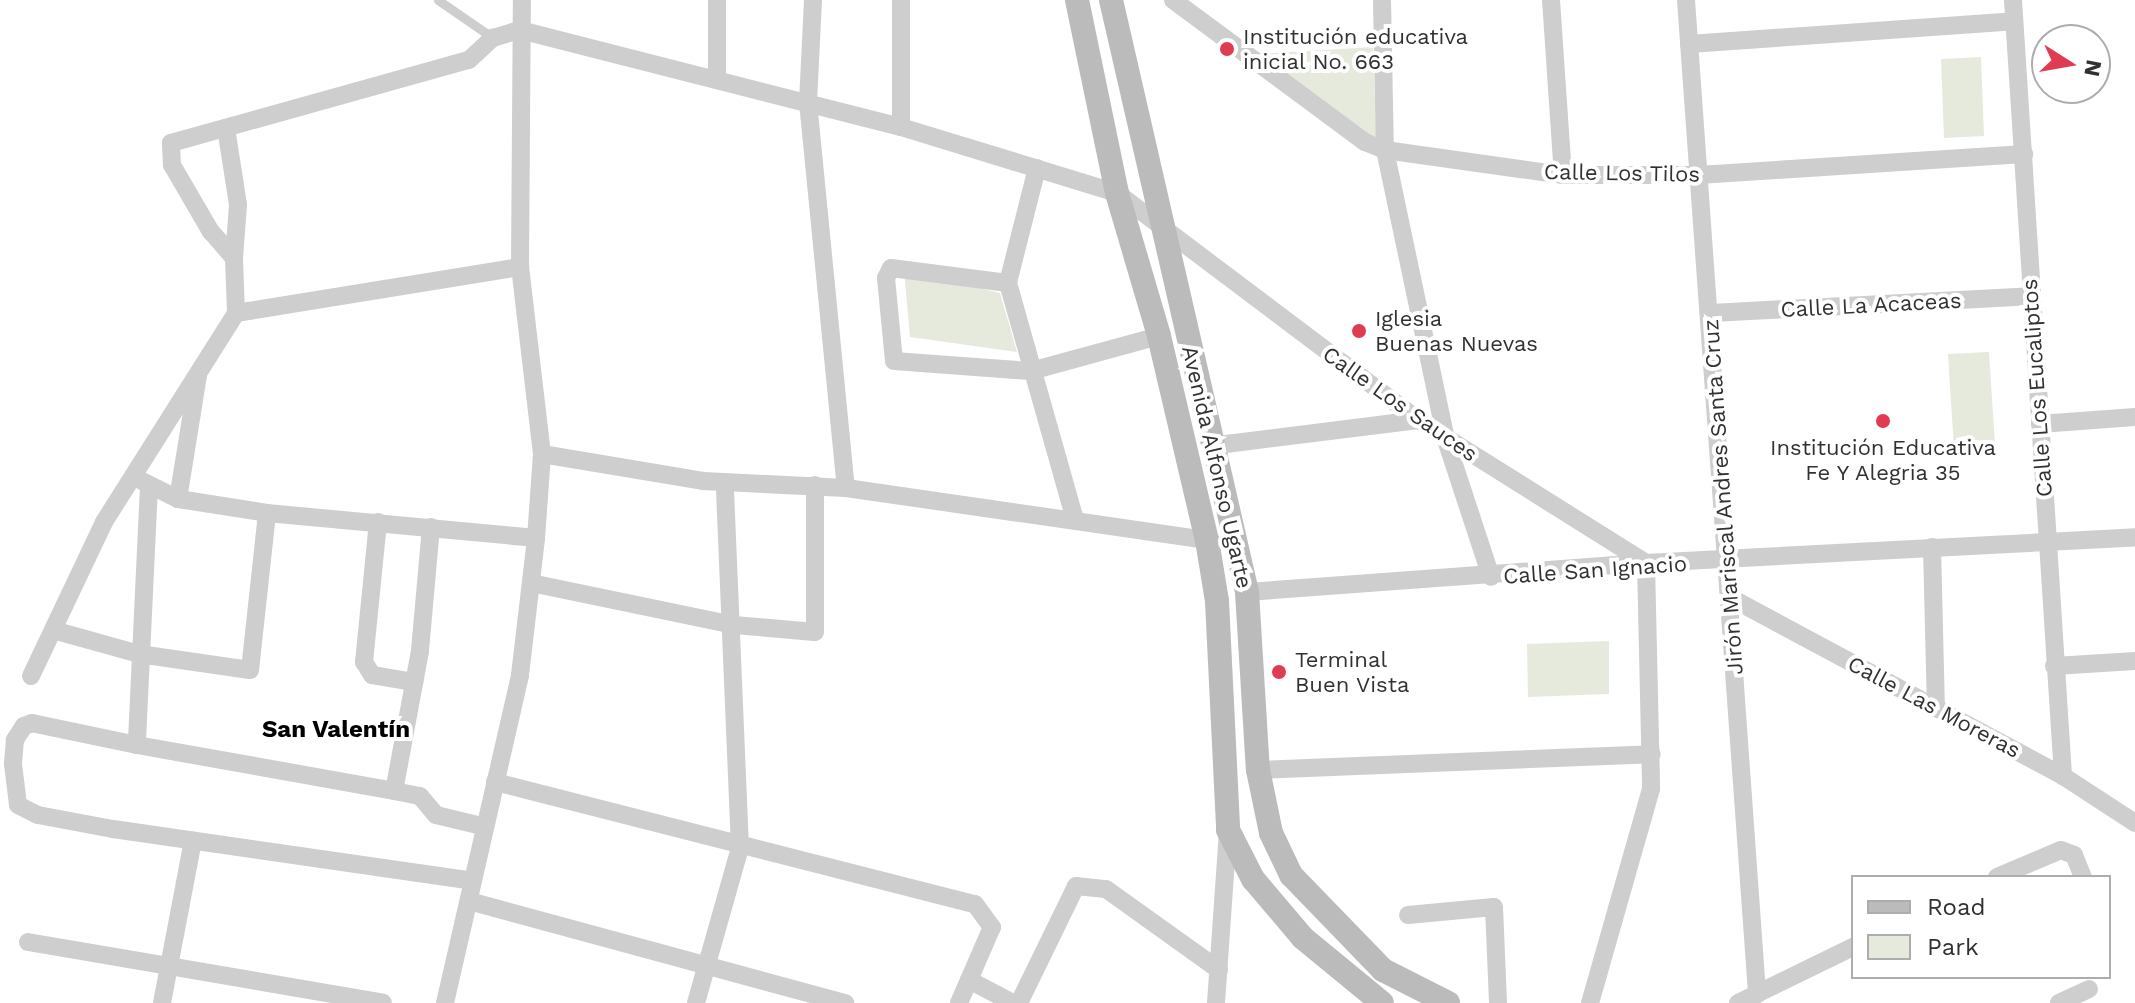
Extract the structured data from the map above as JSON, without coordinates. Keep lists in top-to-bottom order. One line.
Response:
{"streets":{"main road":["Avenida Alfonso Ugarte"],"street":["Calle Los Tilos","Calle La Acaceas","Calle Los Eucaliptos","Calle Los Sauces","Jirón Mariscal Andres Santa Cruz","Calle San Ignacio","Calle Las Moreras"]},"crossings":[["Calle Los Tilos","Calle Los Eucaliptos"],["Calle Los Tilos","Jirón Mariscal Andres Santa Cruz"],["Calle La Acaceas","Calle Los Eucaliptos"],["Calle La Acaceas","Jirón Mariscal Andres Santa Cruz"],["Calle Los Eucaliptos","Calle San Ignacio"],["Calle Los Eucaliptos","Calle Las Moreras"],["Calle Los Sauces","Avenida Alfonso Ugarte"],["Calle Los Sauces","Calle San Ignacio"],["Avenida Alfonso Ugarte","Calle San Ignacio"],["Jirón Mariscal Andres Santa Cruz","Calle San Ignacio"],["Jirón Mariscal Andres Santa Cruz","Calle Las Moreras"]],"districts":["San Valentín"],"places":["Institución educativa inicial No. 663","Iglesia Buenas Nuevas","Institución Educativa Fe Y Alegria 35","Terminal Buen Vista"],"legend":["Road","Park"],"north":"right"}
